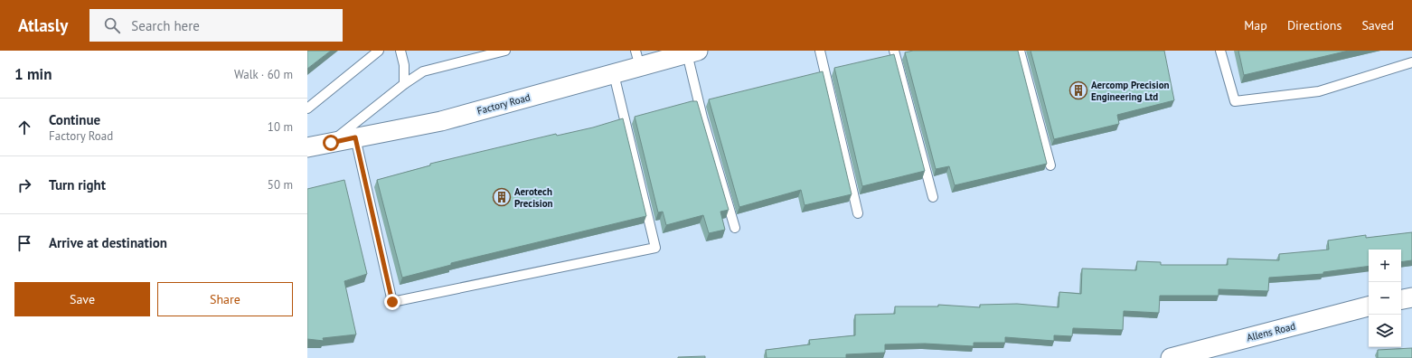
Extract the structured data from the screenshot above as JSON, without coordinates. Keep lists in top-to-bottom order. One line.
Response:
{"streets":{"street":["Factory Road","Allens Road"]},"places":{"building":["Aercomp Precision Engineering Ltd","Aerotech Precision"]},"page":{"header":"Atlasly","search":"Search here","nav":["Map","Directions","Saved"],"heading":["1 min","Walk · 60 m"],"list":[["Continue","Factory Road","10 m"],["Turn right","50 m"],"Arrive at destination"],"map_buttons":["+","−"],"buttons":["Save","Share"]}}
